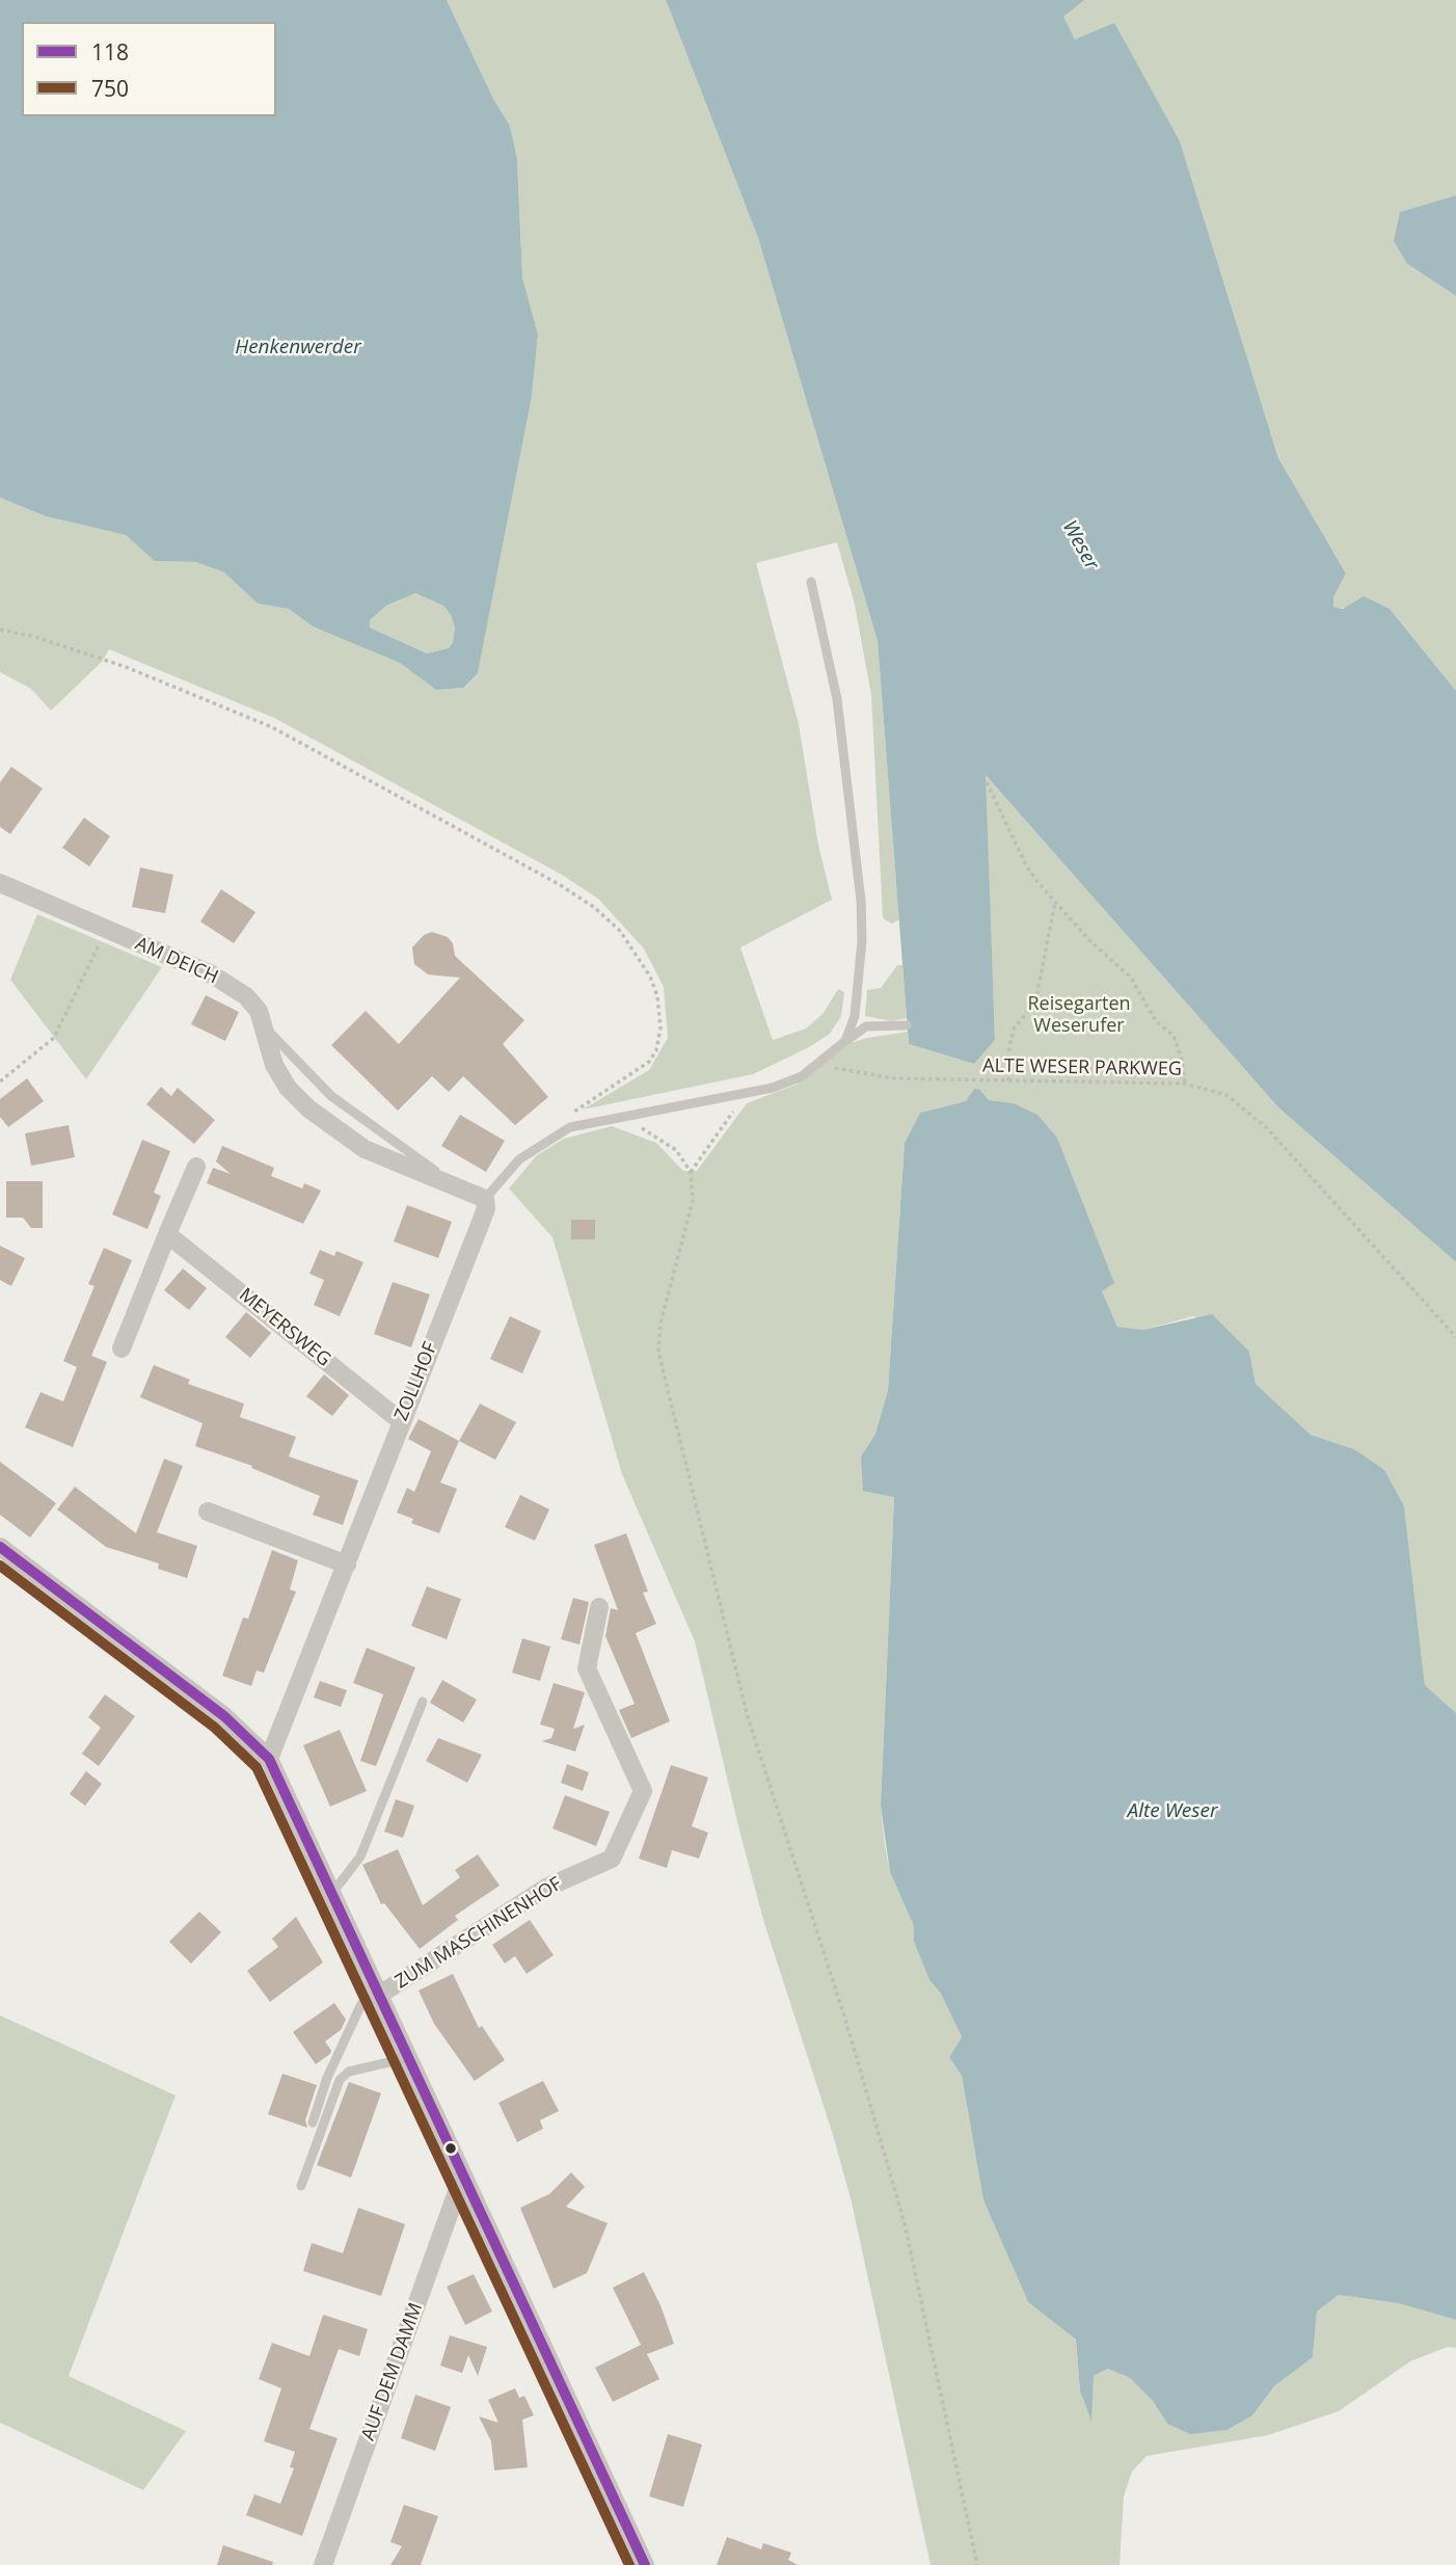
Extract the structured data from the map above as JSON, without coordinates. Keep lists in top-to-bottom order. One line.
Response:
{"streets":{"street":["AM DEICH","MEYERSWEG","ZOLLHOF","ZUM MASCHINENHOF","AUF DEM DAMM"],"path":["ALTE WESER PARKWEG"]},"crossings":[["AM DEICH","ZOLLHOF"],["MEYERSWEG","ZOLLHOF"]],"water":["Henkenwerder","Weser","Alte Weser"],"parks":["Reisegarten Weserufer"],"lines":["transit line 118","transit line 750"],"legend":["118","750"]}
